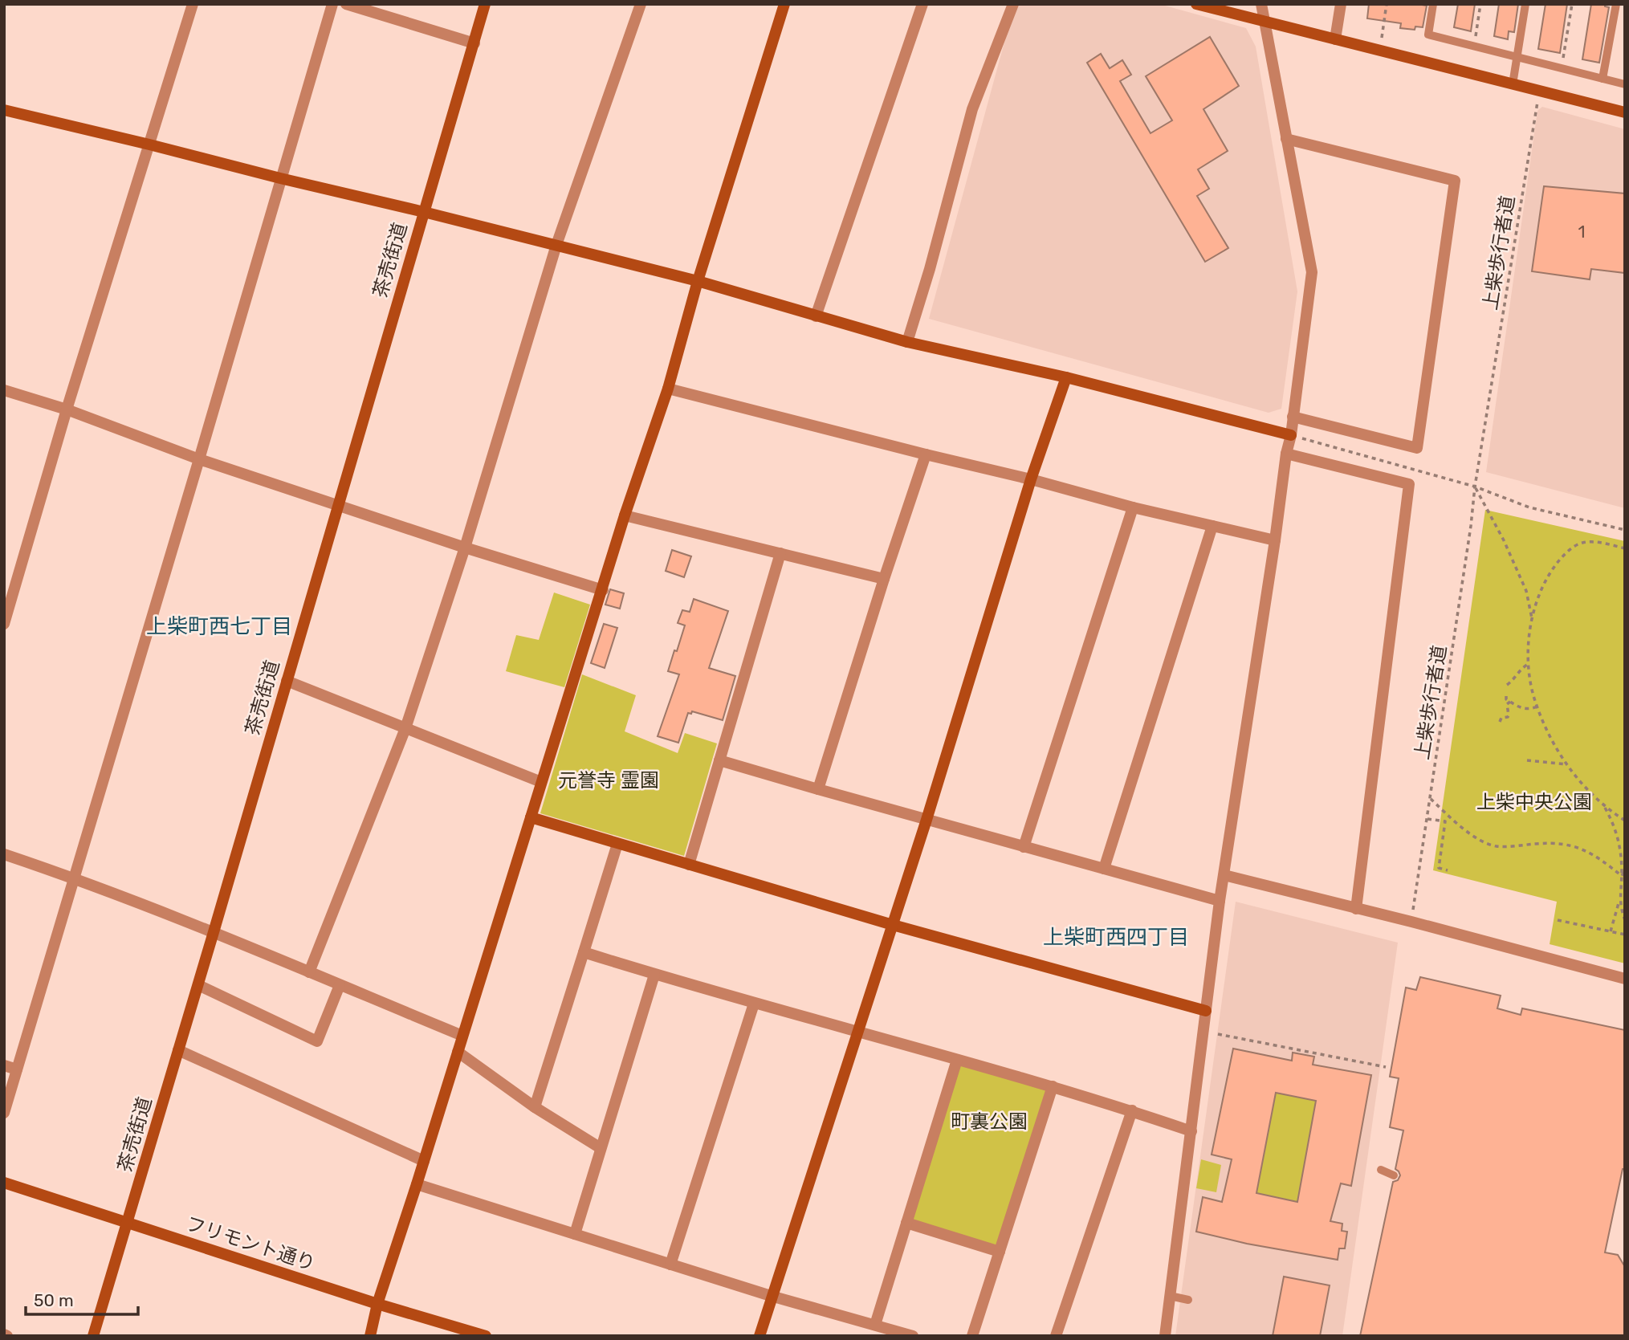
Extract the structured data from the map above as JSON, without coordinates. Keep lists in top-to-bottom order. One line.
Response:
{"streets":{"street":["茶売街道","フリモント通り"],"path":["上柴歩行者道"]},"crossings":[["茶売街道","フリモント通り"]],"districts":["上柴町西七丁目","上柴町西四丁目"],"parks":["元誉寺 霊園","上柴中央公園","町裏公園"],"house_numbers":["1"],"scale_bar":"50 m"}
